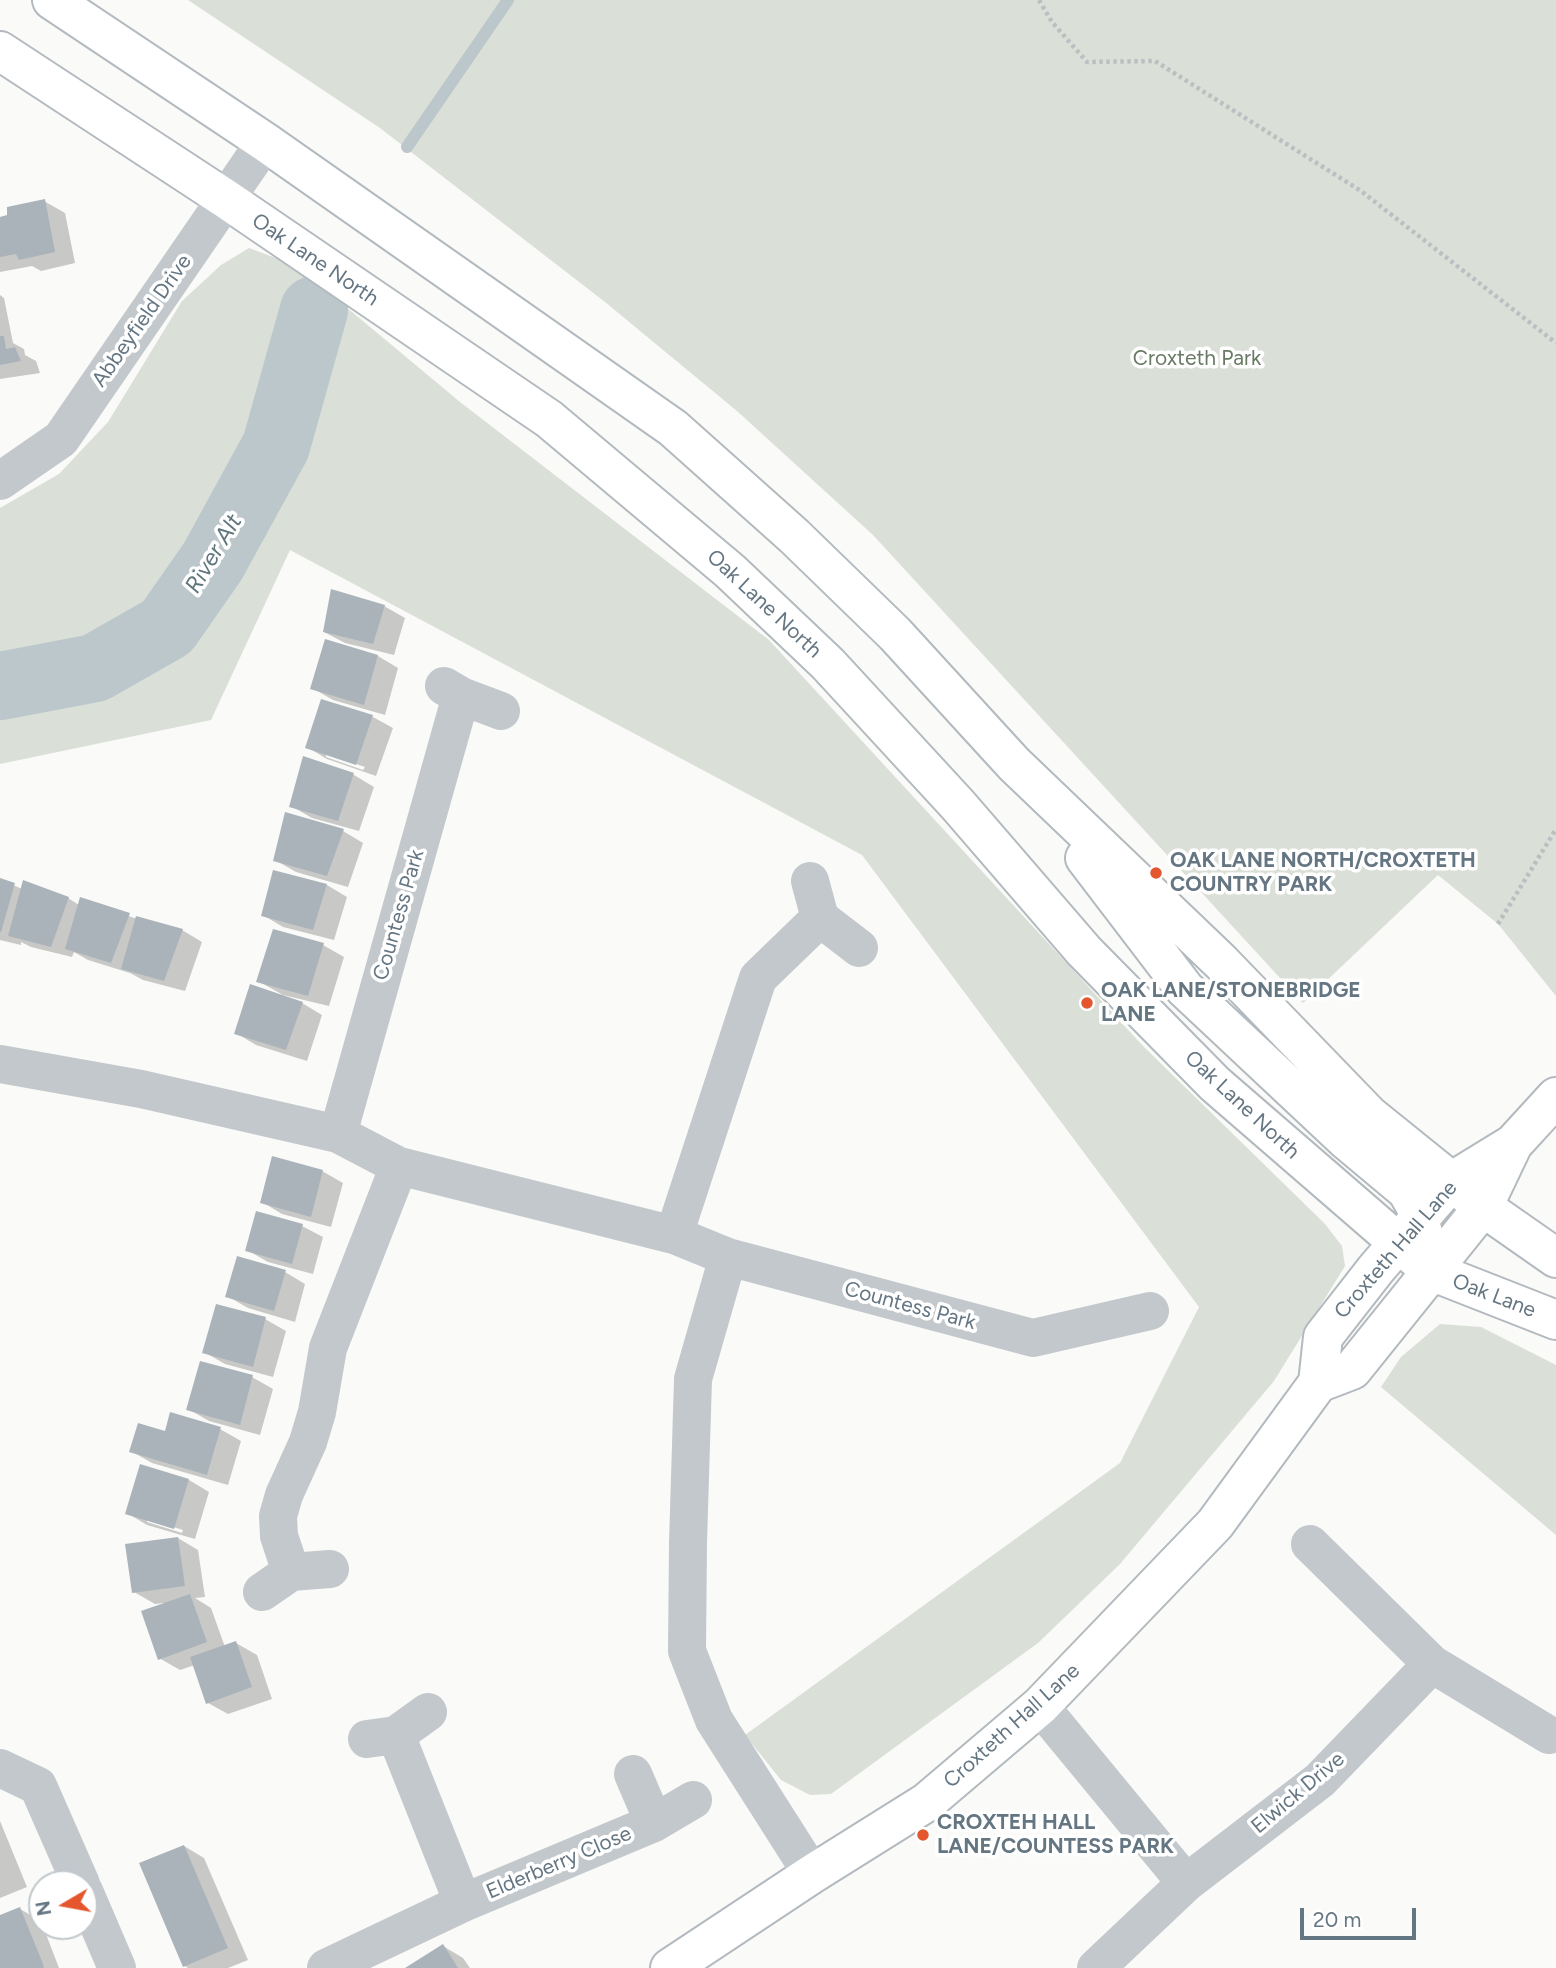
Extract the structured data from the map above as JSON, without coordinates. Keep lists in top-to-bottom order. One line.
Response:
{"streets":{"street":["Oak Lane North","Abbeyfield Drive","Countess Park","Croxteth Hall Lane","Oak Lane","Elwick Drive","Elderberry Close"]},"crossings":[["Oak Lane North","Abbeyfield Drive"],["Oak Lane North","Croxteth Hall Lane"],["Oak Lane North","Oak Lane"],["Croxteth Hall Lane","Oak Lane"]],"water":["River Alt"],"parks":["Croxteth Park"],"places":["OAK LANE NORTH/CROXTETH COUNTRY PARK","OAK LANE/STONEBRIDGE LANE","CROXTEH HALL LANE/COUNTESS PARK"],"scale_bar":"20 m","north":"left"}
